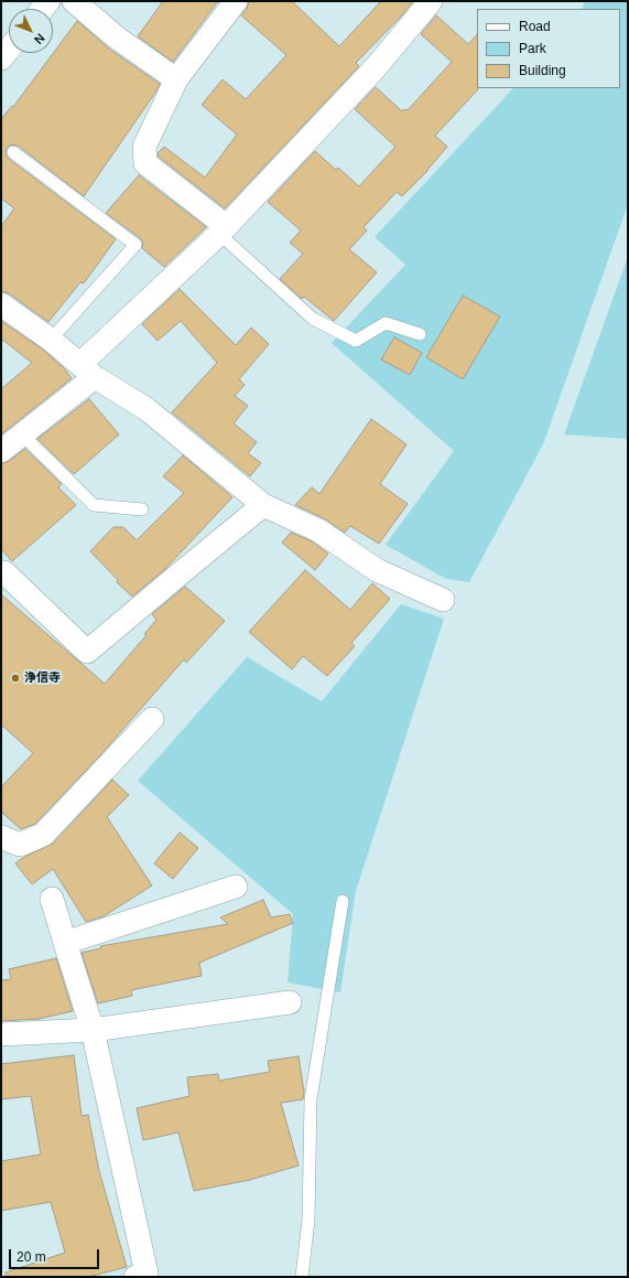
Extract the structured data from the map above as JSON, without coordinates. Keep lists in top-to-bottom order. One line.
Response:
{"places":["浄信寺"],"legend":["Road","Park","Building"],"scale_bar":"20 m","north":"bottom right"}
